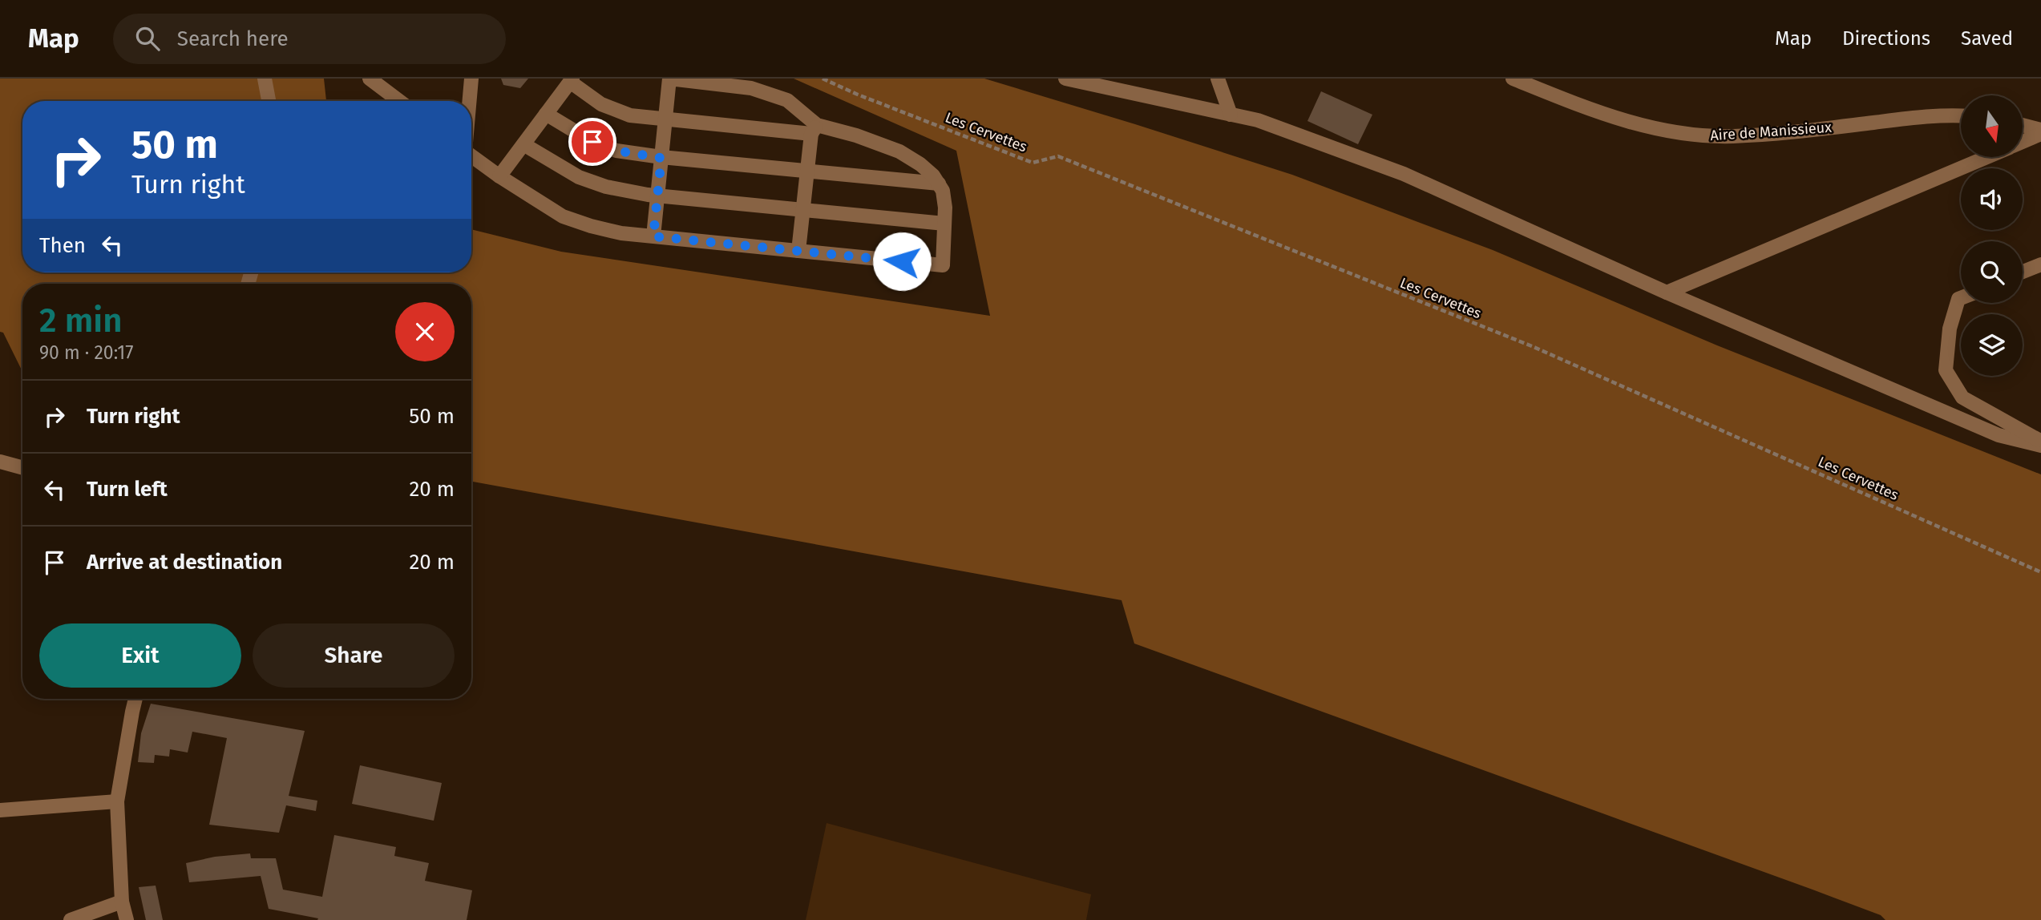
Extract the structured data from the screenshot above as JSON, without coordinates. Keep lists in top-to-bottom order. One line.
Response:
{"streets":{"street":["Aire de Manissieux"],"path":["Les Cervettes"]},"north":"bottom","page":{"header":"Map","search":"Search here","nav":["Map","Directions","Saved"],"turn":["50 m","Turn right"],"then":"Then","heading":["2 min","90 m · 20:17"],"list":[{"name":"Turn right","value":"50 m"},{"name":"Turn left","value":"20 m"},{"name":"Arrive at destination","value":"20 m"}],"buttons":["Exit","Share"]}}
